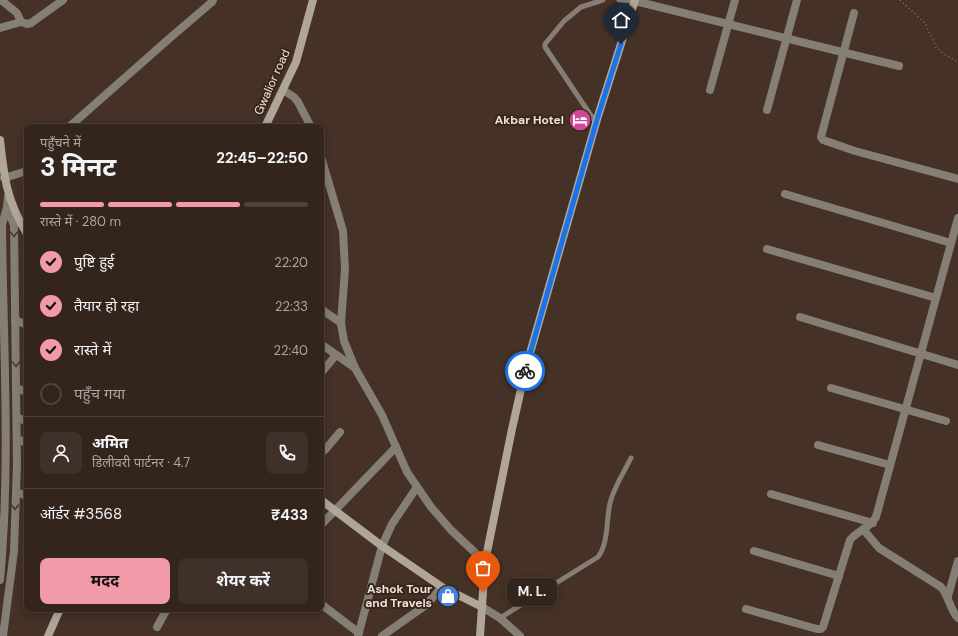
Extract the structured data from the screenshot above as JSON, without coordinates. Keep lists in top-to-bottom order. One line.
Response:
{"streets":{"main road":["Gwalior road"]},"places":{"hotel":["Akbar Hotel"],"other":["M. L."],"shop":["Ashok Tour and Travels"]},"page":{"heading":["3 मिनट","पहुँचने में","22:45–22:50"],"panel":["अमित","डिलीवरी पार्टनर · 4.7","ऑर्डर #3568","₹433"],"bar":"रास्ते में · 280 m","list":[["पुष्टि हुई","22:20"],["तैयार हो रहा","22:33"],["रास्ते में","22:40"],"पहुँच गया"],"buttons":["मदद","शेयर करें"],"bubble":"M. L."}}
